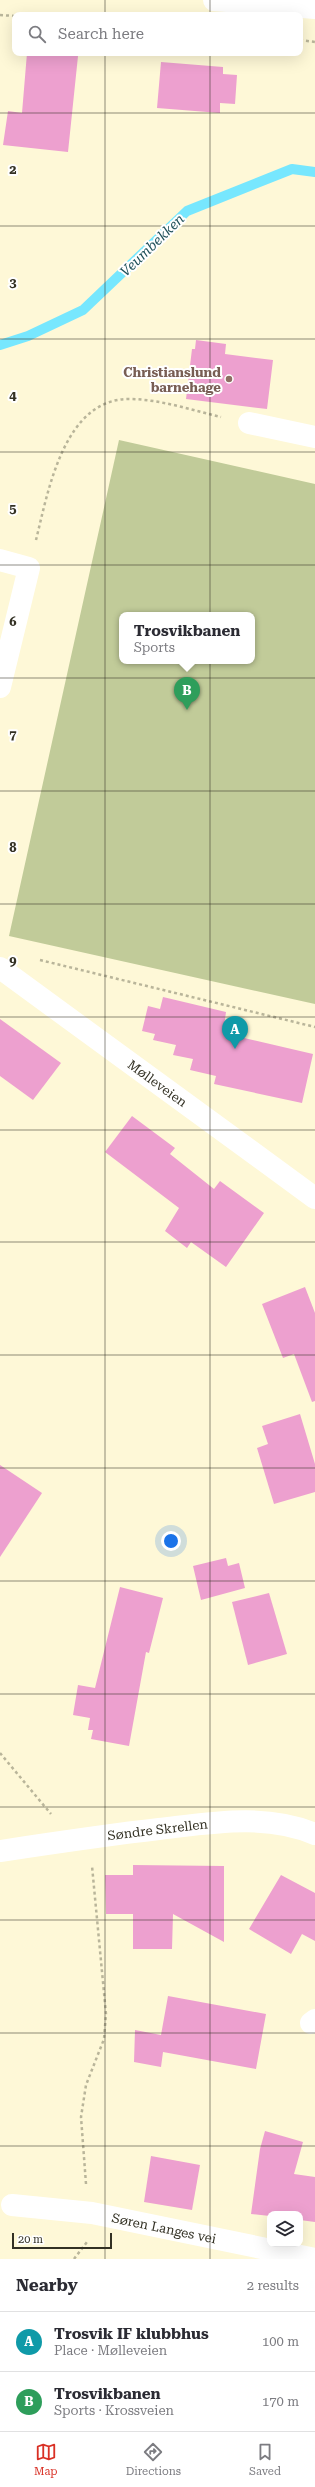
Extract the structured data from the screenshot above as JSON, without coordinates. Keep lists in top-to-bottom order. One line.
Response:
{"streets":{"street":["Mølleveien","Søndre Skrellen","Søren Langes vei"]},"water":["Veumbekken"],"places":["Christianslund barnehage"],"scale_bar":"20 m","page":{"search":"Search here","popup":["Trosvikbanen","Sports"],"pins":["B","A"],"scale":"20 m","heading":["Nearby","2 results"],"list":[{"mark":"A","name":"Trosvik IF klubbhus","note":"Place · Mølleveien","value":"100 m"},{"mark":"B","name":"Trosvikbanen","note":"Sports · Krossveien","value":"170 m"}],"nav":["Map","Directions","Saved"]},"grid":{"rows":["2","3","4","5","6","7","8","9"]}}
